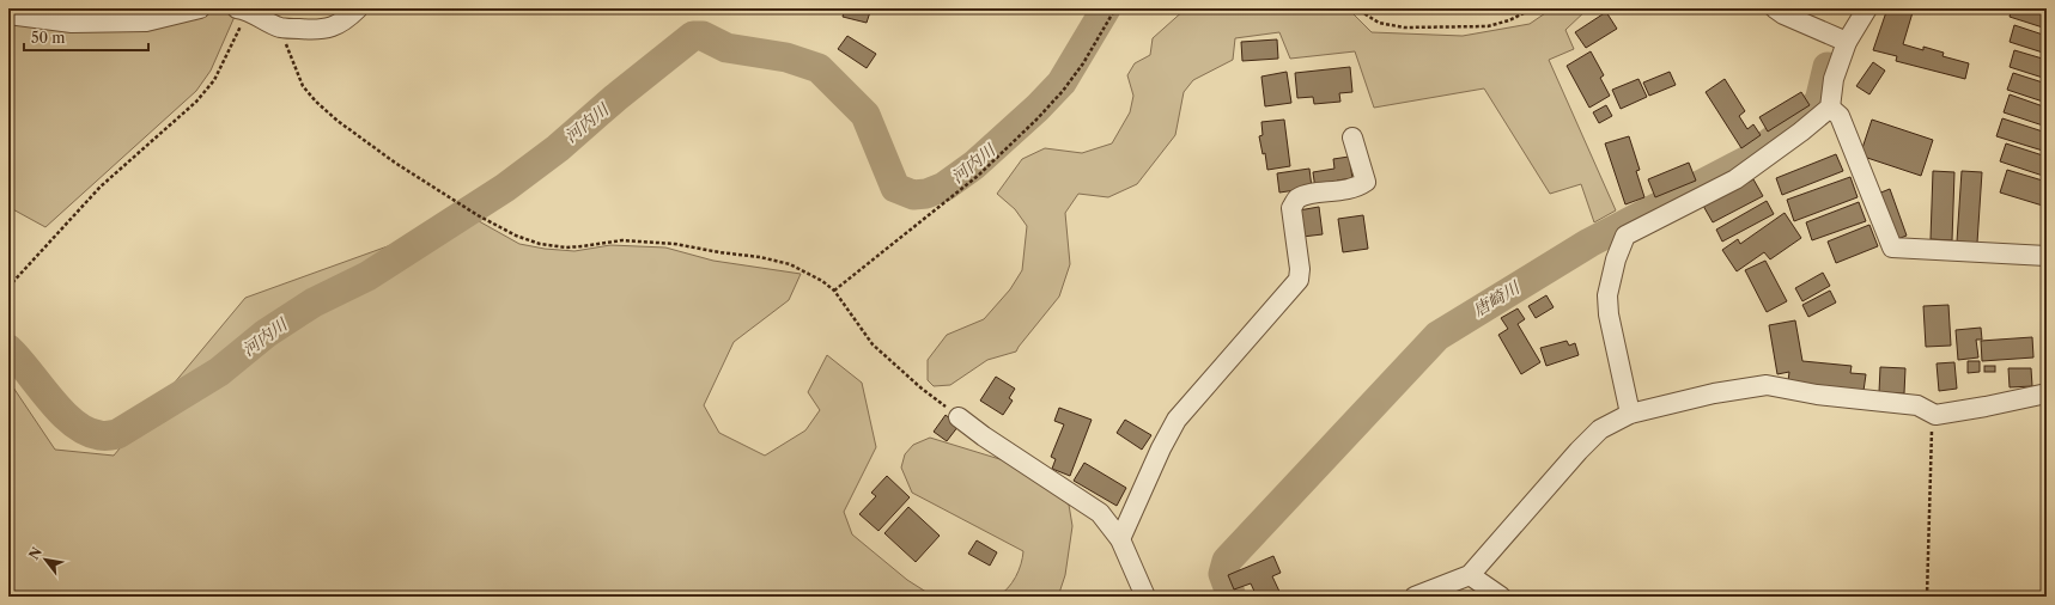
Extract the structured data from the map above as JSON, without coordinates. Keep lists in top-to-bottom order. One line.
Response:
{"water":["河内川","唐崎川"],"scale_bar":"50 m","north":"top left"}
